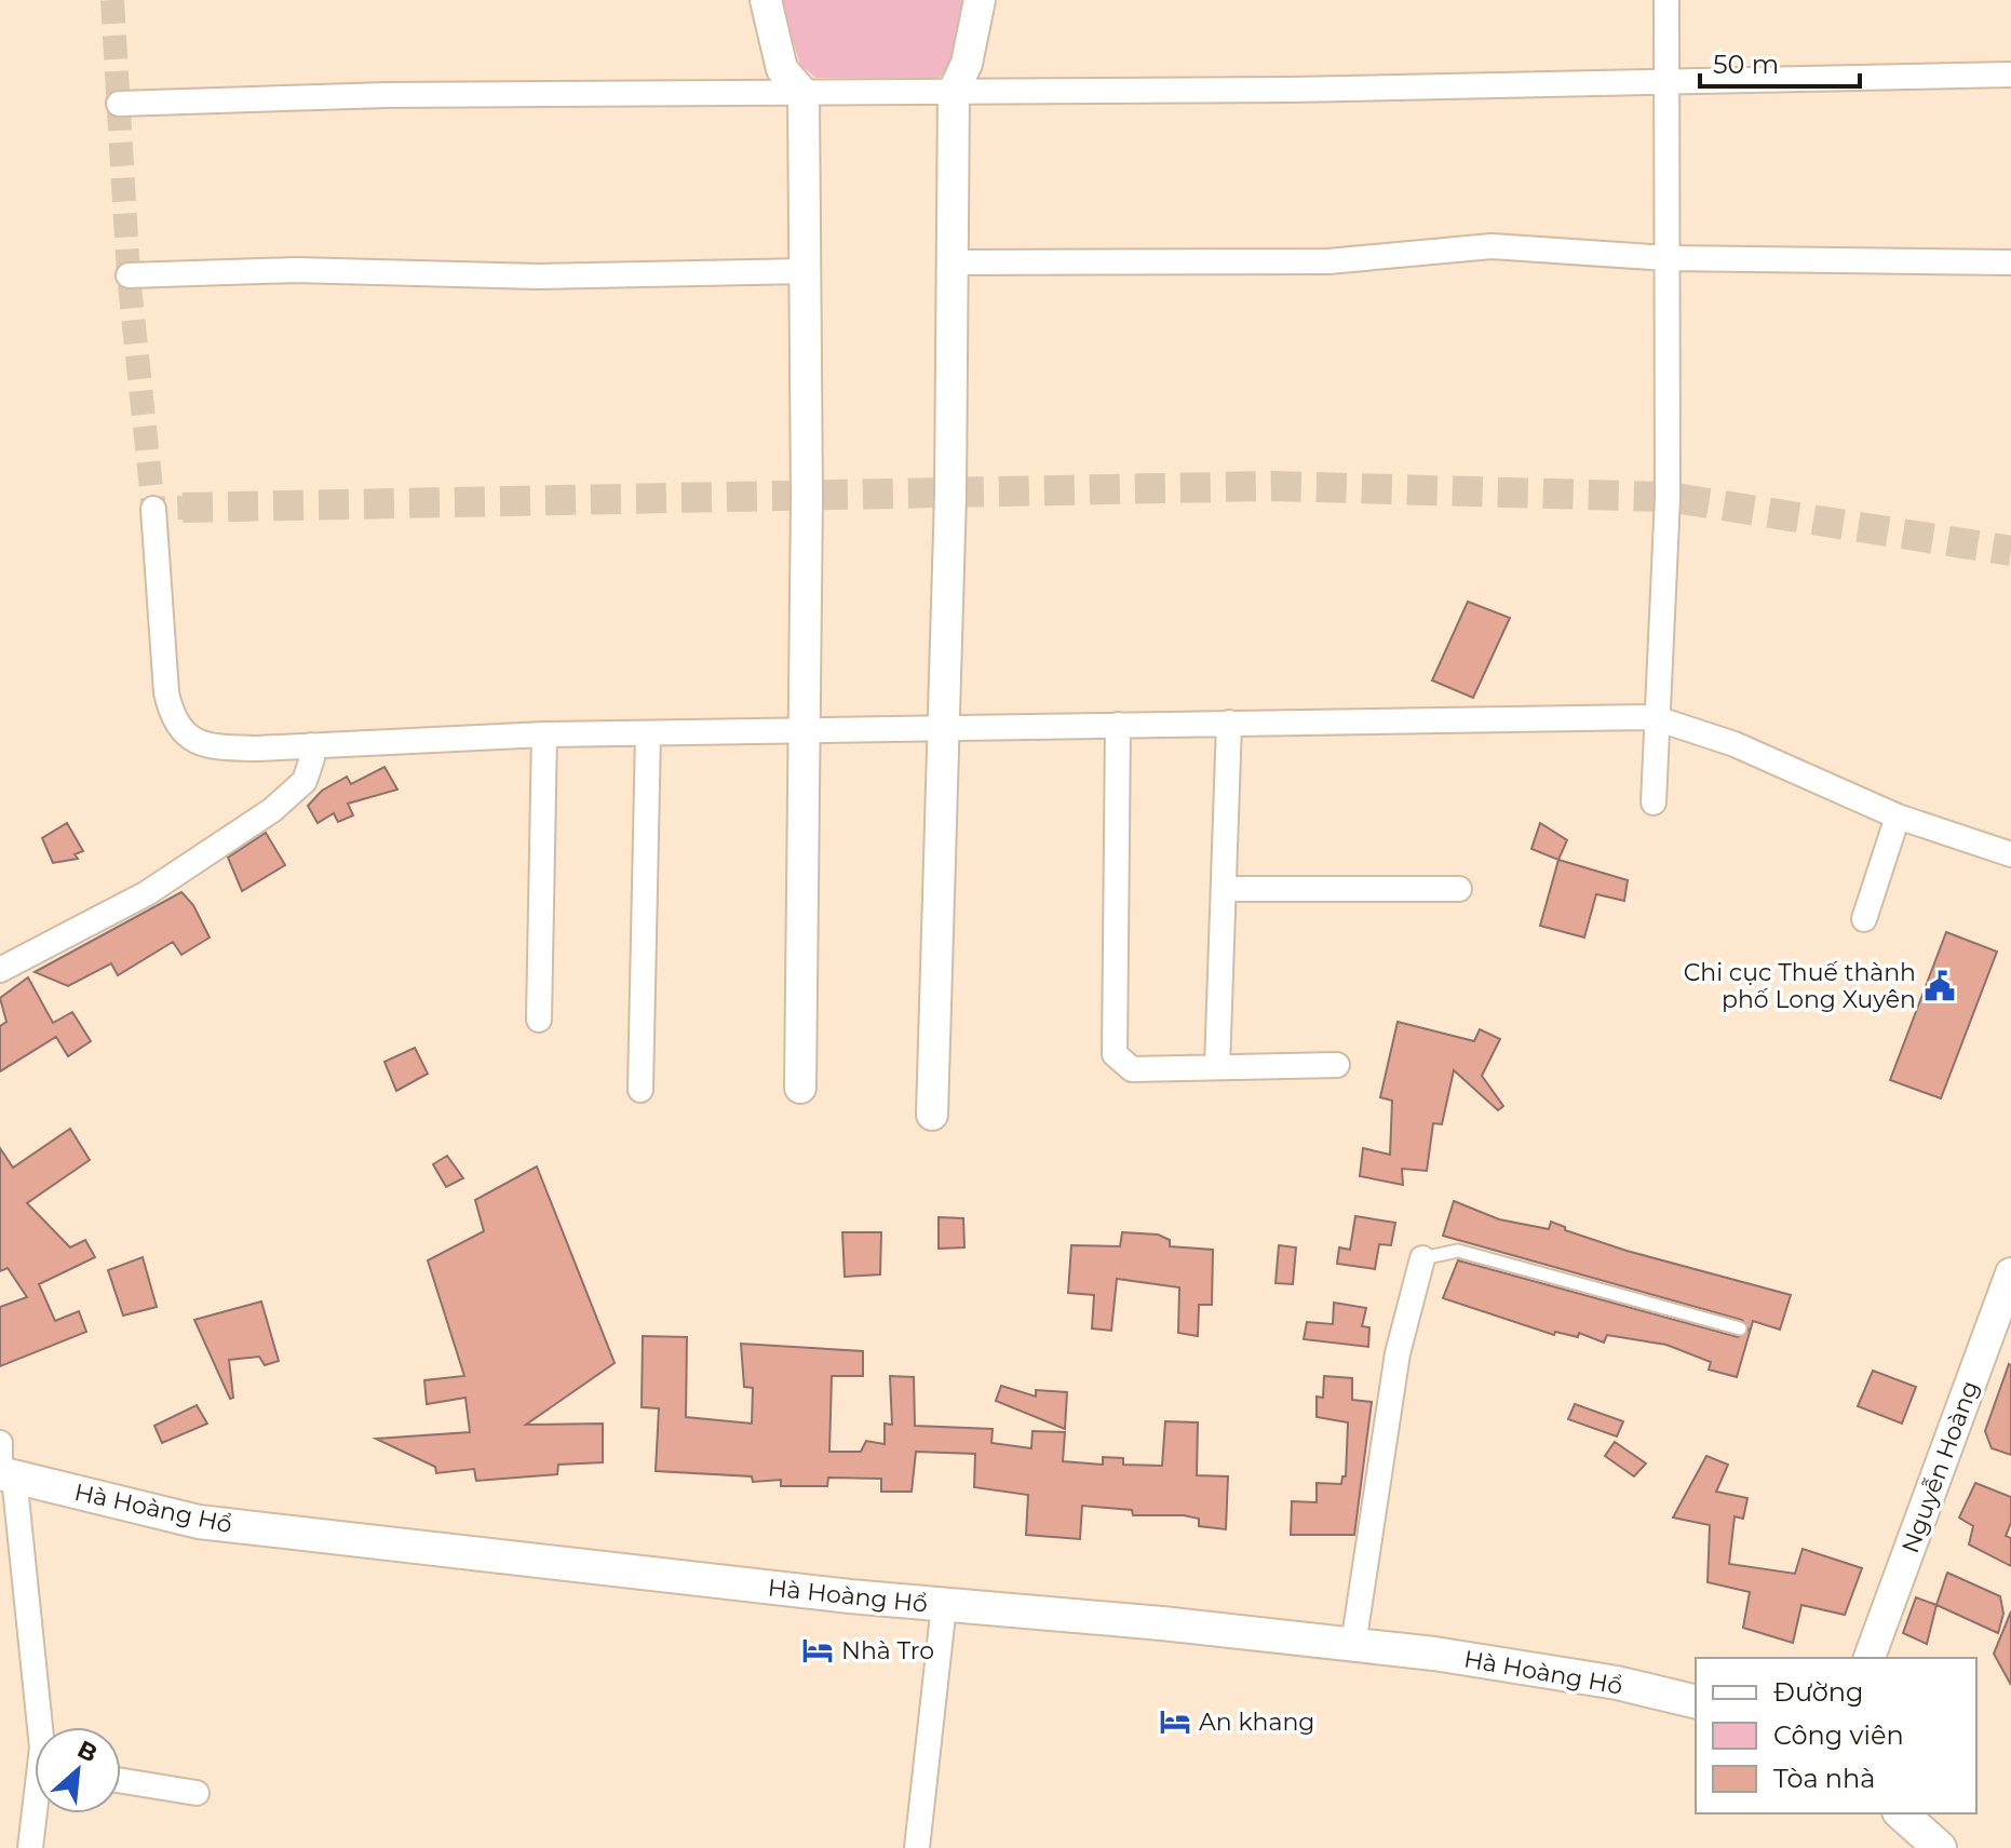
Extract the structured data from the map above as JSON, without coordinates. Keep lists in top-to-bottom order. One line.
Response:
{"streets":{"main road":["Hà Hoàng Hổ"],"street":["Nguyễn Hoàng"]},"places":{"public building":["Chi cục Thuế thành phố Long Xuyên"],"hotel":["Nhà Tro","An khang"]},"legend":["Đường","Công viên","Tòa nhà"],"scale_bar":"50 m","north":"top right"}
